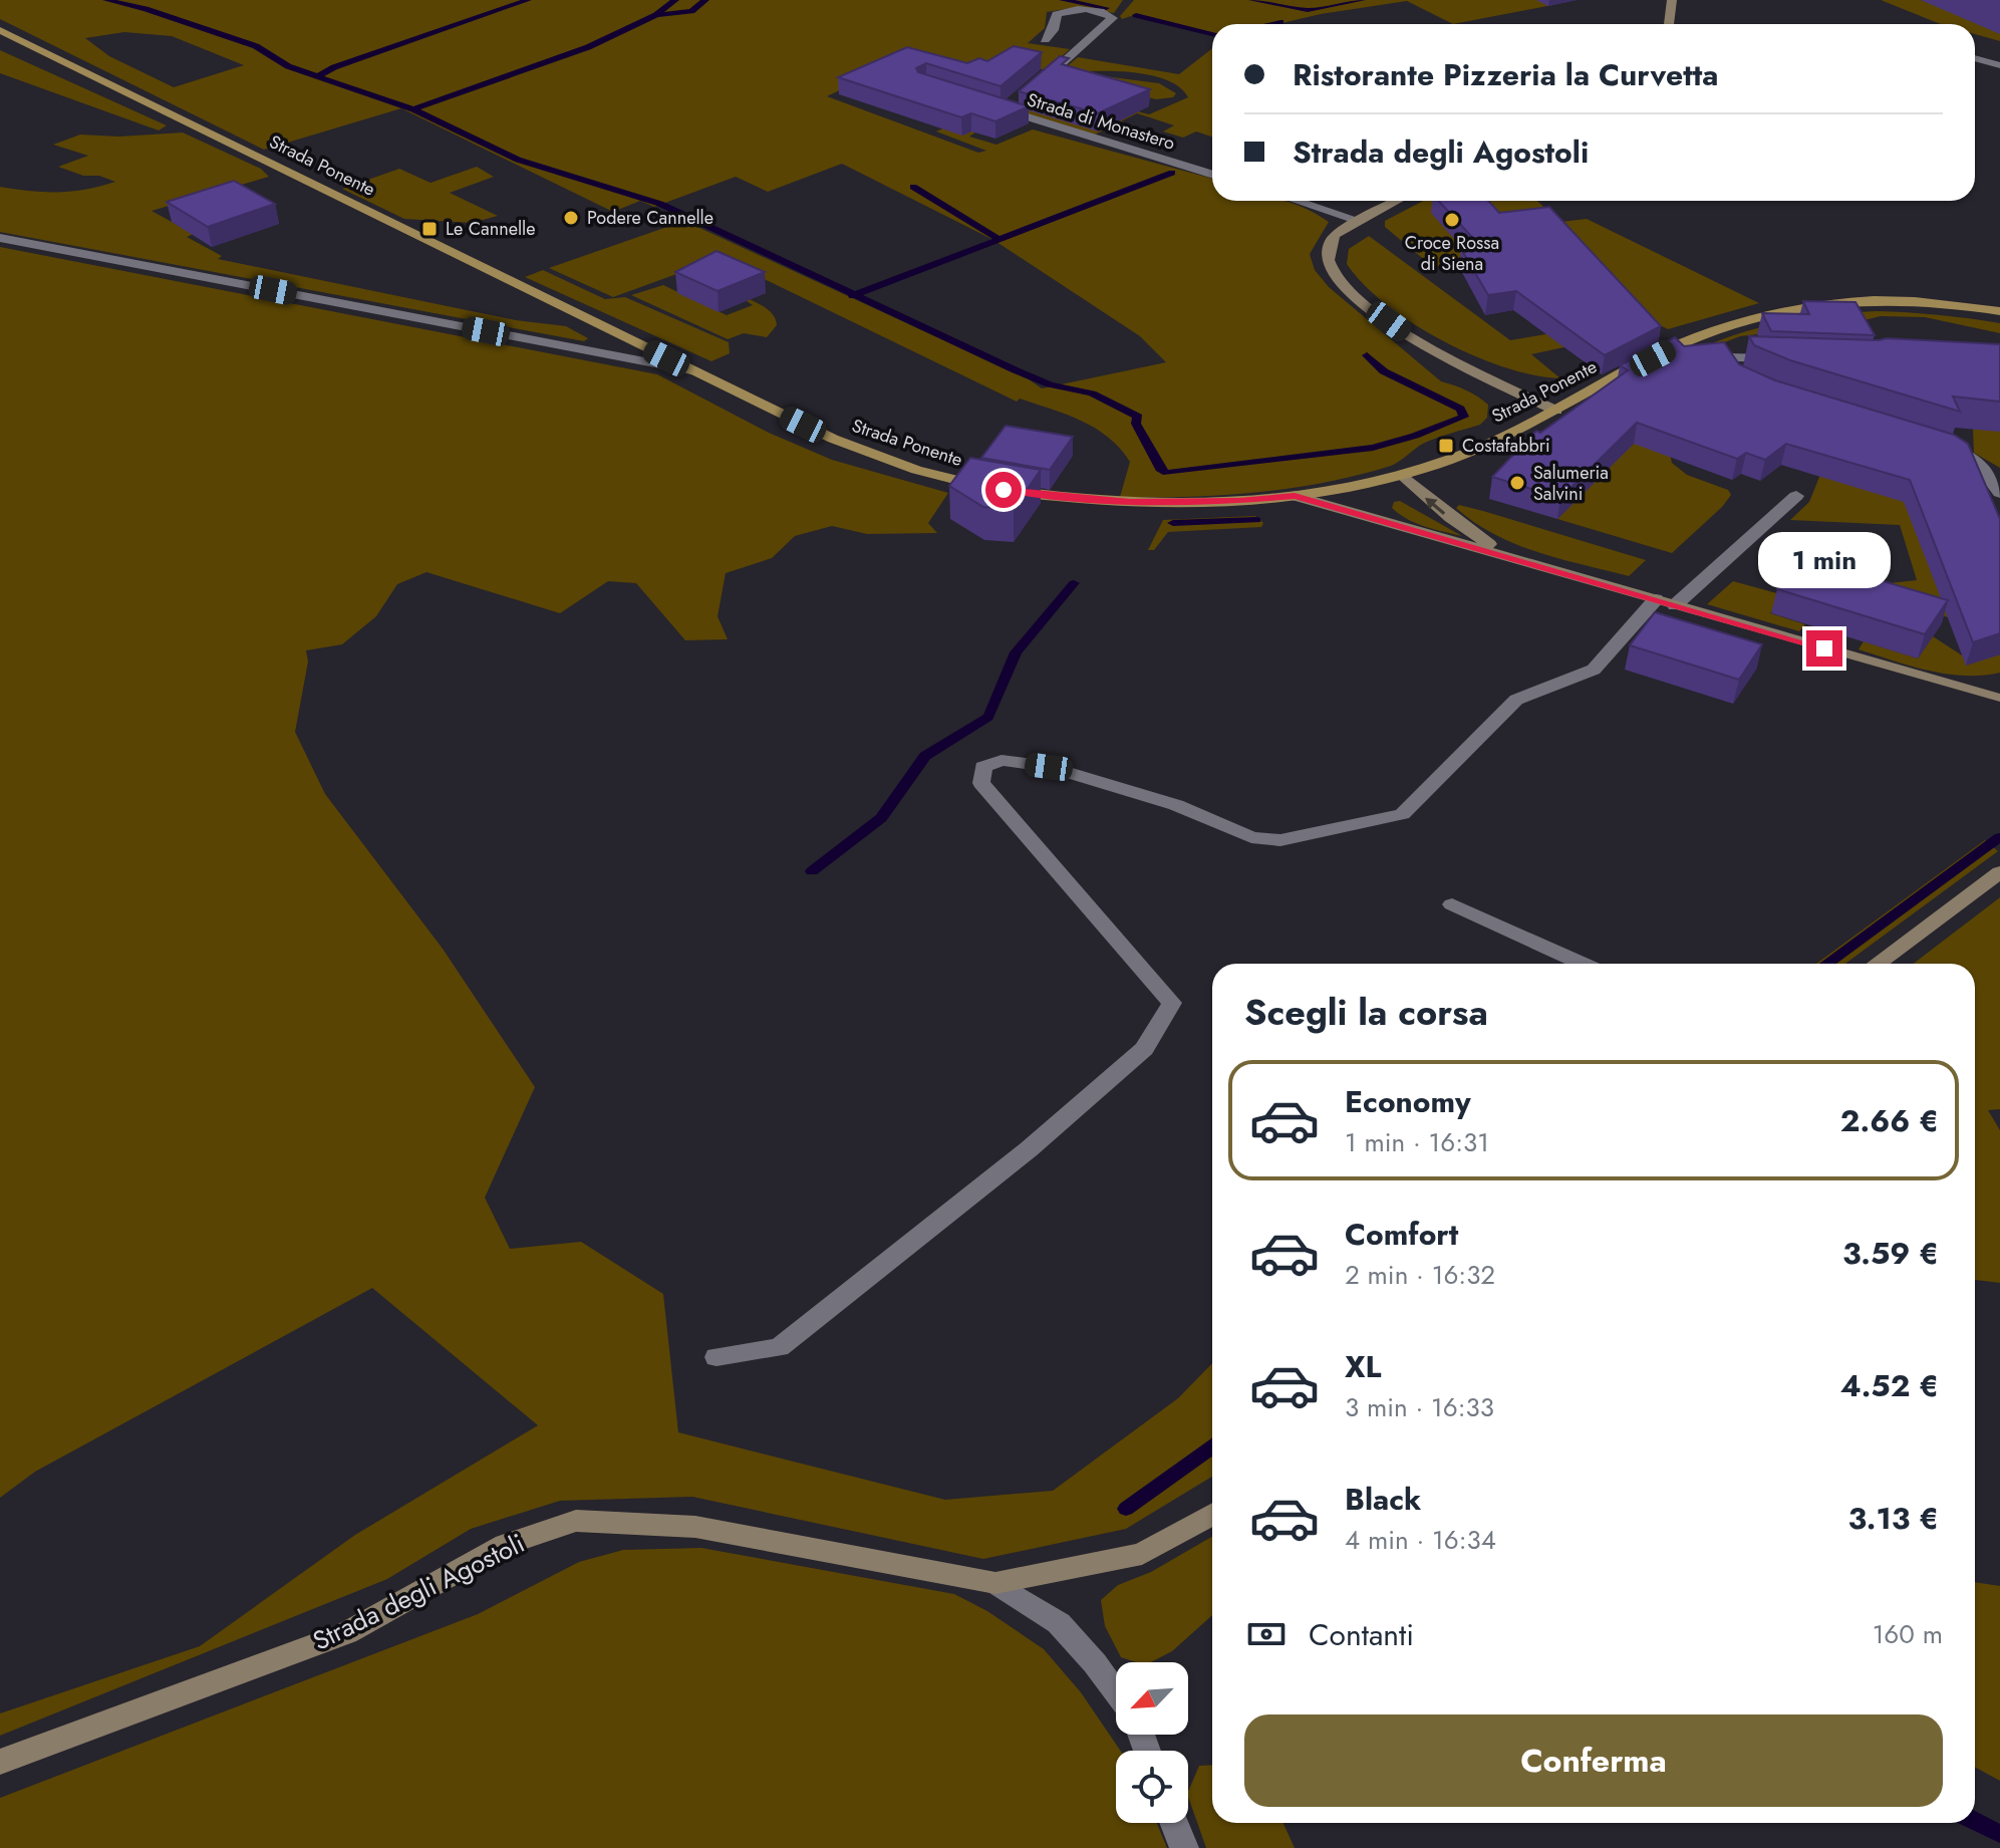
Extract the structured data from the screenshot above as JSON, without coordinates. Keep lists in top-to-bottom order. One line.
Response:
{"streets":{"main road":["Strada Ponente"],"street":["Strada di Monastero","Strada degli Agostoli"]},"places":{"other":["Podere Cannelle","Croce Rossa di Siena","Salumeria Salvini"],"transit":["Le Cannelle","Costafabbri"]},"north":"bottom left","page":{"banner":["Ristorante Pizzeria la Curvetta","Strada degli Agostoli"],"bubble":"1 min","heading":"Scegli la corsa","list":[{"name":"Economy","note":"1 min · 16:31","value":"2.66 €"},{"name":"Comfort","note":"2 min · 16:32","value":"3.59 €"},{"name":"XL","note":"3 min · 16:33","value":"4.52 €"},{"name":"Black","note":"4 min · 16:34","value":"3.13 €"}],"pay":["Contanti","160 m"],"buttons":"Conferma"}}
